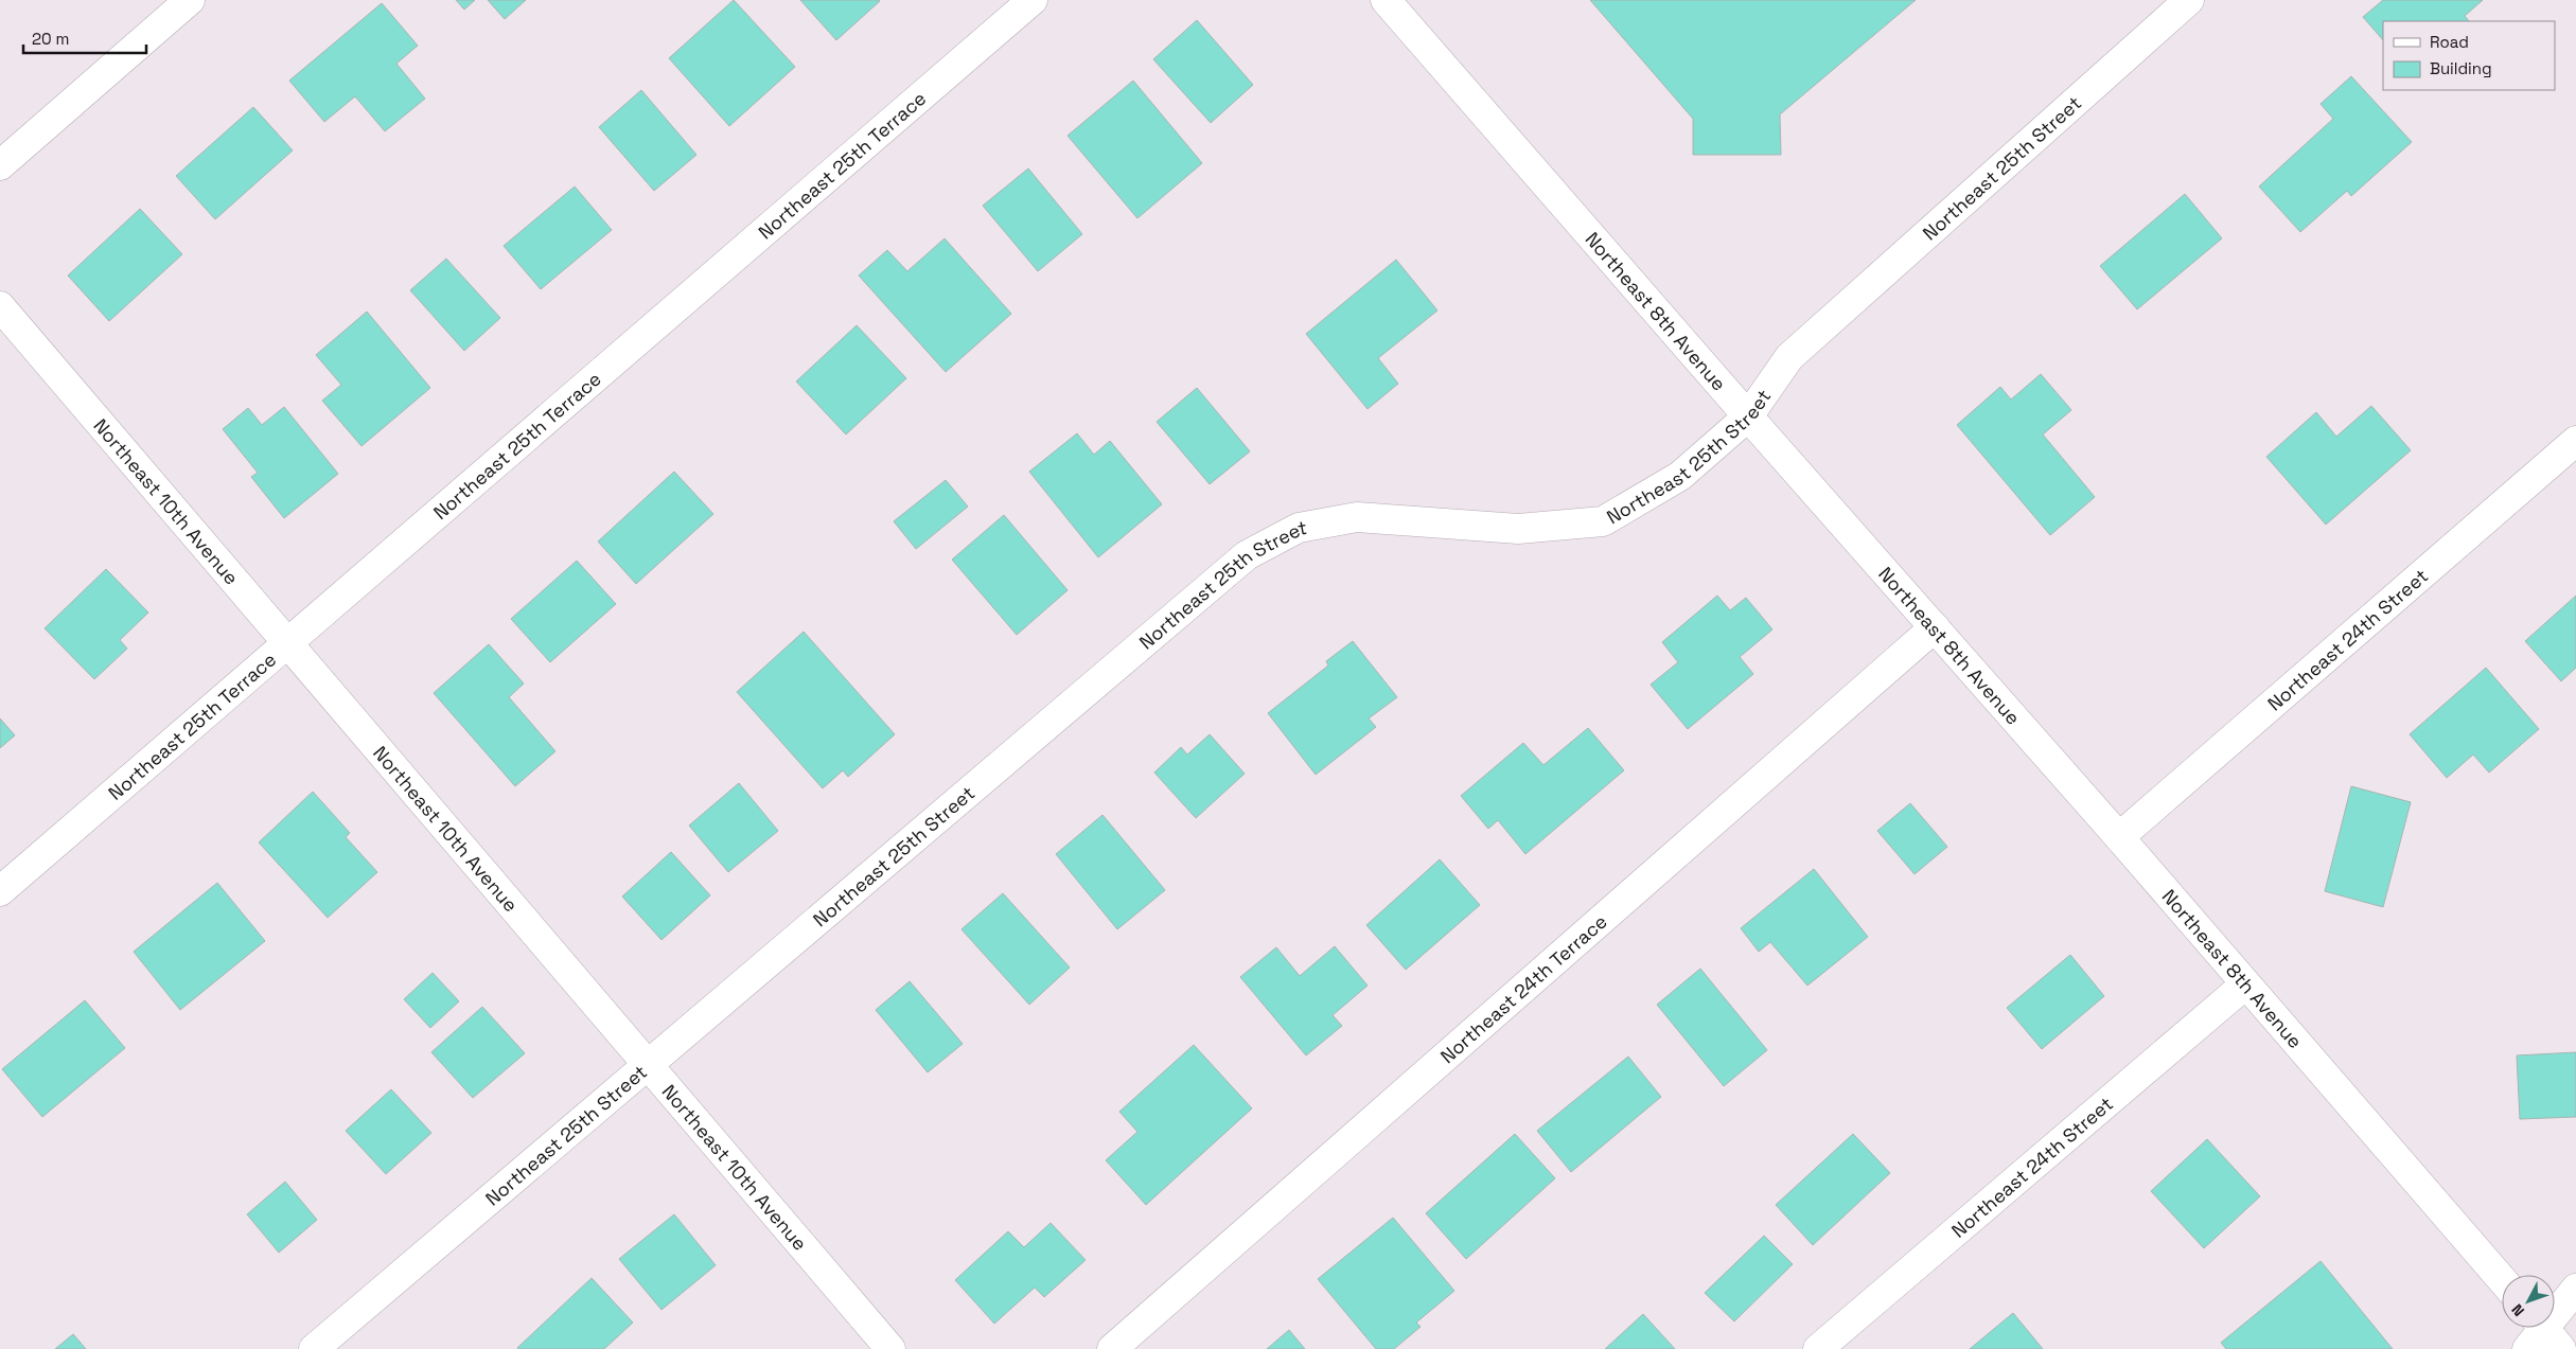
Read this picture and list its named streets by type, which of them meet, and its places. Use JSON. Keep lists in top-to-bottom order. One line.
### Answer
{"streets":{"street":["Northeast 25th Terrace","Northeast 25th Street","Northeast 8th Avenue","Northeast 10th Avenue","Northeast 24th Street","Northeast 24th Terrace"]},"crossings":[["Northeast 25th Terrace","Northeast 10th Avenue"],["Northeast 25th Street","Northeast 8th Avenue"],["Northeast 25th Street","Northeast 10th Avenue"],["Northeast 8th Avenue","Northeast 24th Street"],["Northeast 8th Avenue","Northeast 24th Terrace"]],"legend":["Road","Building"],"scale_bar":"20 m","north":"bottom left"}
